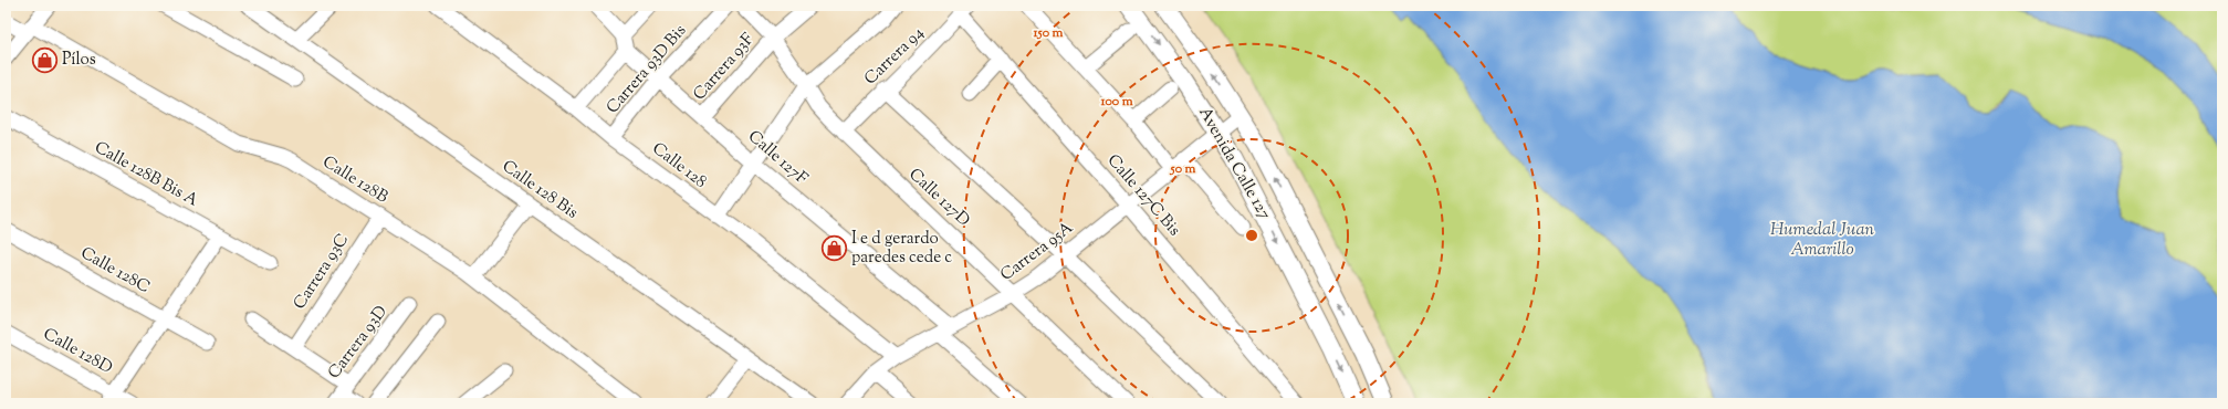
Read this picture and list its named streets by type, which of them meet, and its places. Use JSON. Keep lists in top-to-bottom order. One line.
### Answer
{"streets":{"main road":["Avenida Calle 127"],"street":["Carrera 94","Carrera 93F","Carrera 93D Bis","Calle 127F","Calle 128","Calle 128B Bis A","Calle 128B","Calle 128 Bis","Calle 127C Bis","Calle 127D","Carrera 95A","Calle 128C","Carrera 93C","Carrera 93D","Calle 128D"]},"crossings":[["Carrera 94","Calle 127C Bis"],["Carrera 94","Calle 127D"],["Carrera 93F","Calle 127F"],["Carrera 93F","Calle 127D"],["Carrera 93D Bis","Calle 127F"],["Carrera 93D Bis","Calle 128"],["Calle 127F","Carrera 95A"],["Avenida Calle 127","Carrera 95A"],["Calle 128","Carrera 95A"],["Calle 128B","Carrera 93C"],["Calle 127C Bis","Carrera 95A"],["Calle 127D","Carrera 95A"]],"water":["Humedal Juan Amarillo"],"places":{"shop":["Pílos","I e d gerardo paredes cede c"]},"rings":["150 m","100 m","50 m"]}
